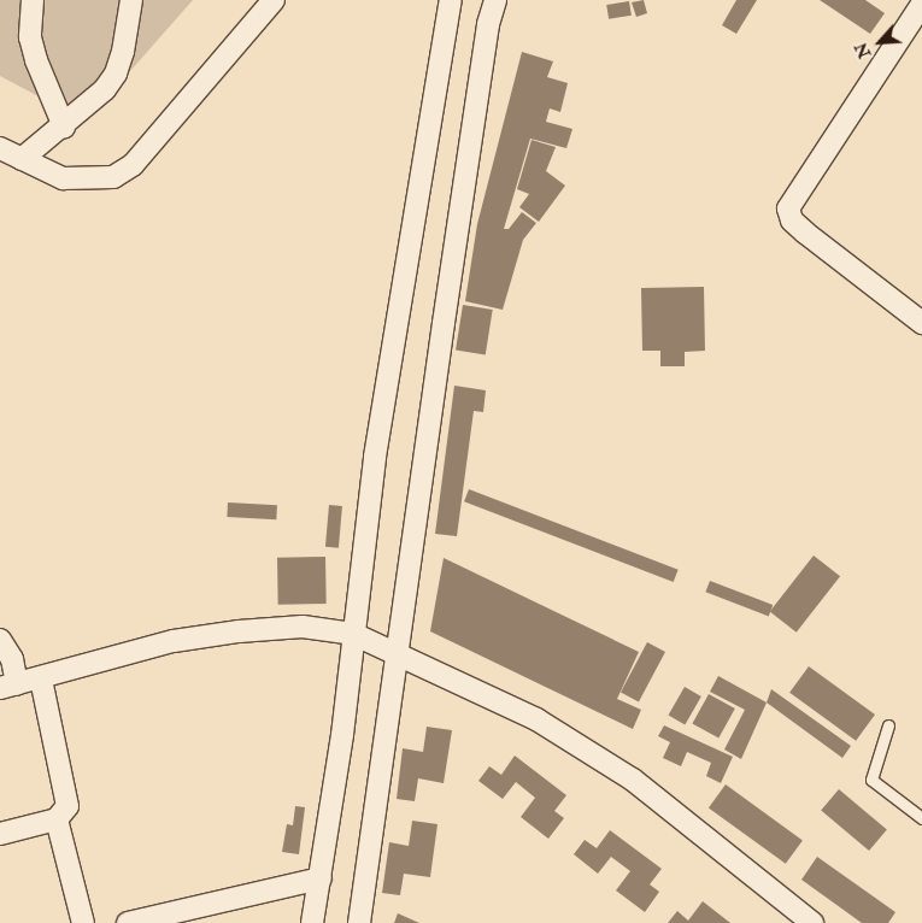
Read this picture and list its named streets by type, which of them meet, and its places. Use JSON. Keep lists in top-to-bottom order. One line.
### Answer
{"north":"bottom left"}
